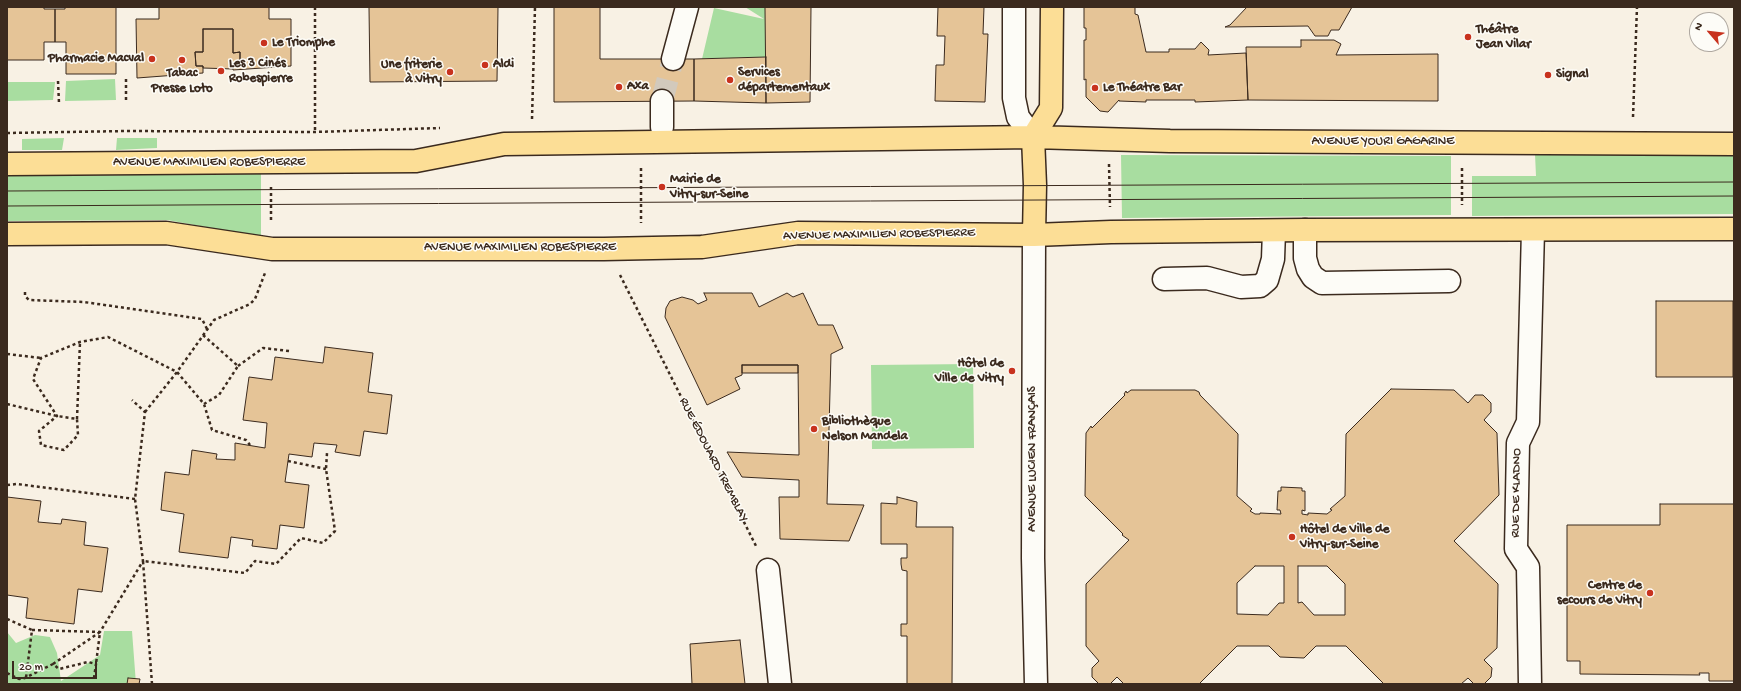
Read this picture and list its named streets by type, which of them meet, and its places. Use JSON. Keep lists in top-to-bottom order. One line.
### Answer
{"streets":{"main road":["AVENUE YOURI GAGARINE","AVENUE MAXIMILIEN ROBESPIERRE"],"street":["AVENUE LUCIEN FRANÇAIS","RUE DE KLADNO"],"path":["RUE ÉDOUARD TREMBLAY"]},"crossings":[["AVENUE YOURI GAGARINE","AVENUE MAXIMILIEN ROBESPIERRE"],["AVENUE MAXIMILIEN ROBESPIERRE","AVENUE LUCIEN FRANÇAIS"],["AVENUE MAXIMILIEN ROBESPIERRE","RUE ÉDOUARD TREMBLAY"]],"places":["Théâtre Jean Vilar","Le Triomphe","Pharmacie Macval","Tabac Presse Loto","Aldi","Les 3 Cinés Robespierre","Une friterie à Vitry","Signal","Services départementaux","Axa","Le Théatre Bar","Mairie de Vitry-sur-Seine","Hôtel de Ville de Vitry","Bibliothèque Nelson Mandela","Hôtel de Ville de Vitry-sur-Seine","Centre de secours de Vitry"],"scale_bar":"20 m","north":"top left"}
